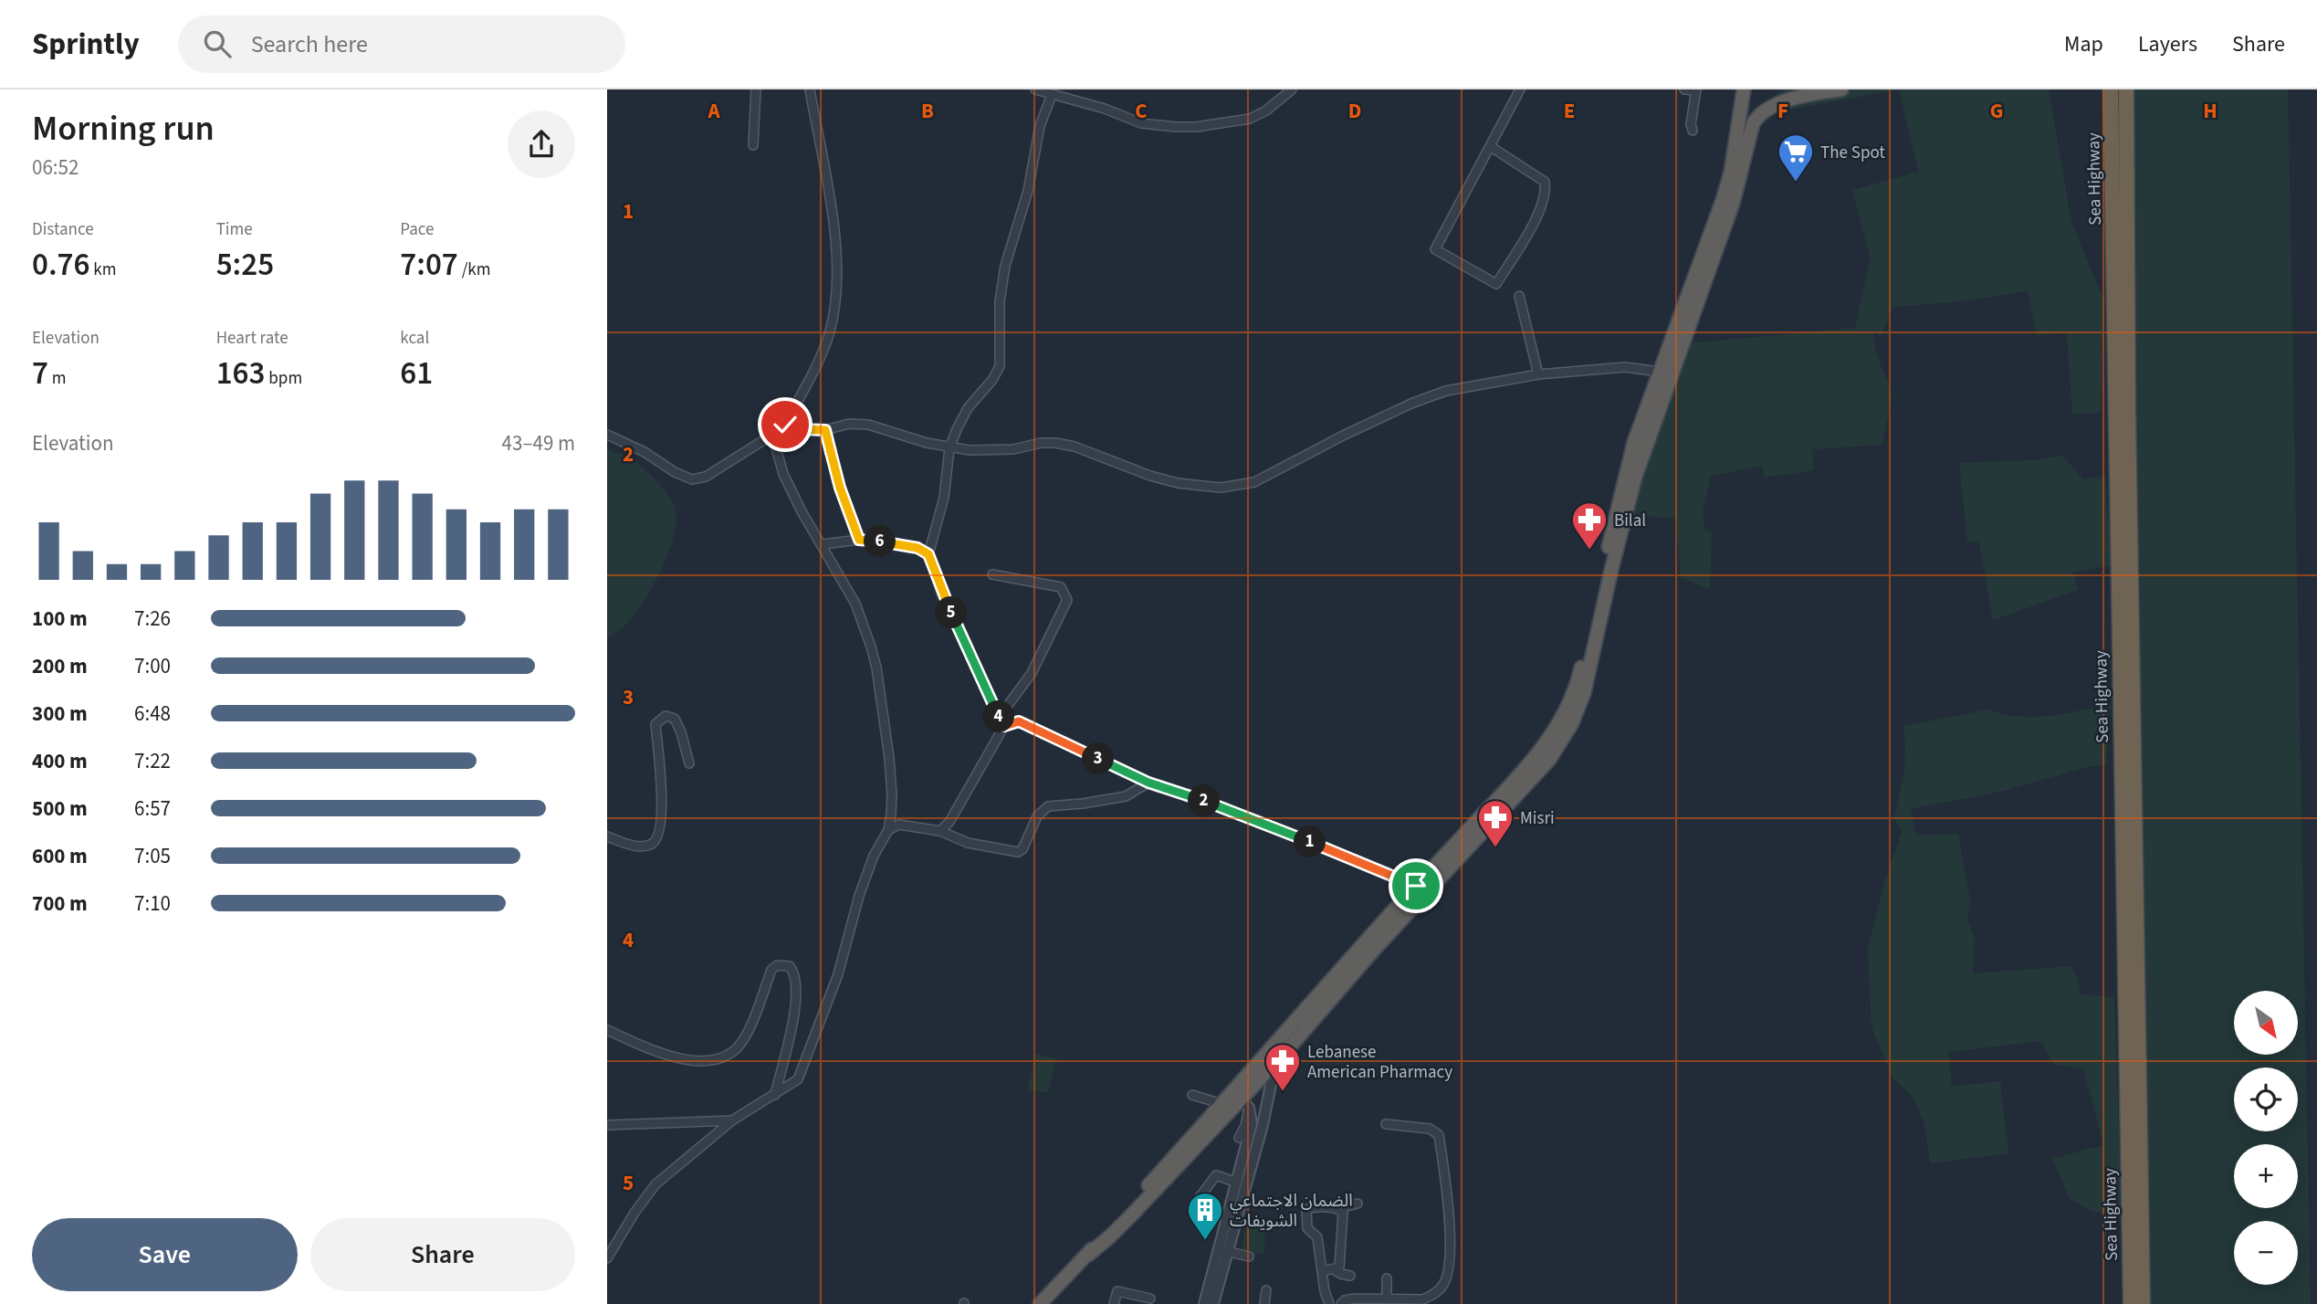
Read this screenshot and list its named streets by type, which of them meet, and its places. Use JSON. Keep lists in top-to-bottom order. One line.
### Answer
{"streets":{"highway":["Sea Highway"]},"places":{"supermarket":["The Spot"],"pharmacy":["Bilal","Misri","Lebanese American Pharmacy"],"building":["الضمان الاجتماعي الشويفات"]},"north":"bottom right","page":{"header":"Sprintly","search":"Search here","nav":["Map","Layers","Share"],"heading":["Morning run","06:52"],"stats":[["Distance","0.76 km"],["Time","5:25"],["Pace","7:07 /km"],["Elevation","7 m"],["Heart rate","163 bpm"],["kcal","61"]],"chart":["Elevation","43–49 m"],"pins":["6","5","4","3","2","1"],"list":[{"name":"100 m","note":"7:26"},{"name":"200 m","note":"7:00"},{"name":"300 m","note":"6:48"},{"name":"400 m","note":"7:22"},{"name":"500 m","note":"6:57"},{"name":"600 m","note":"7:05"},{"name":"700 m","note":"7:10"}],"map_buttons":["+","−"],"buttons":["Save","Share"]},"grid":{"columns":["A","B","C","D","E","F","G","H"],"rows":["1","2","3","4","5"]}}
